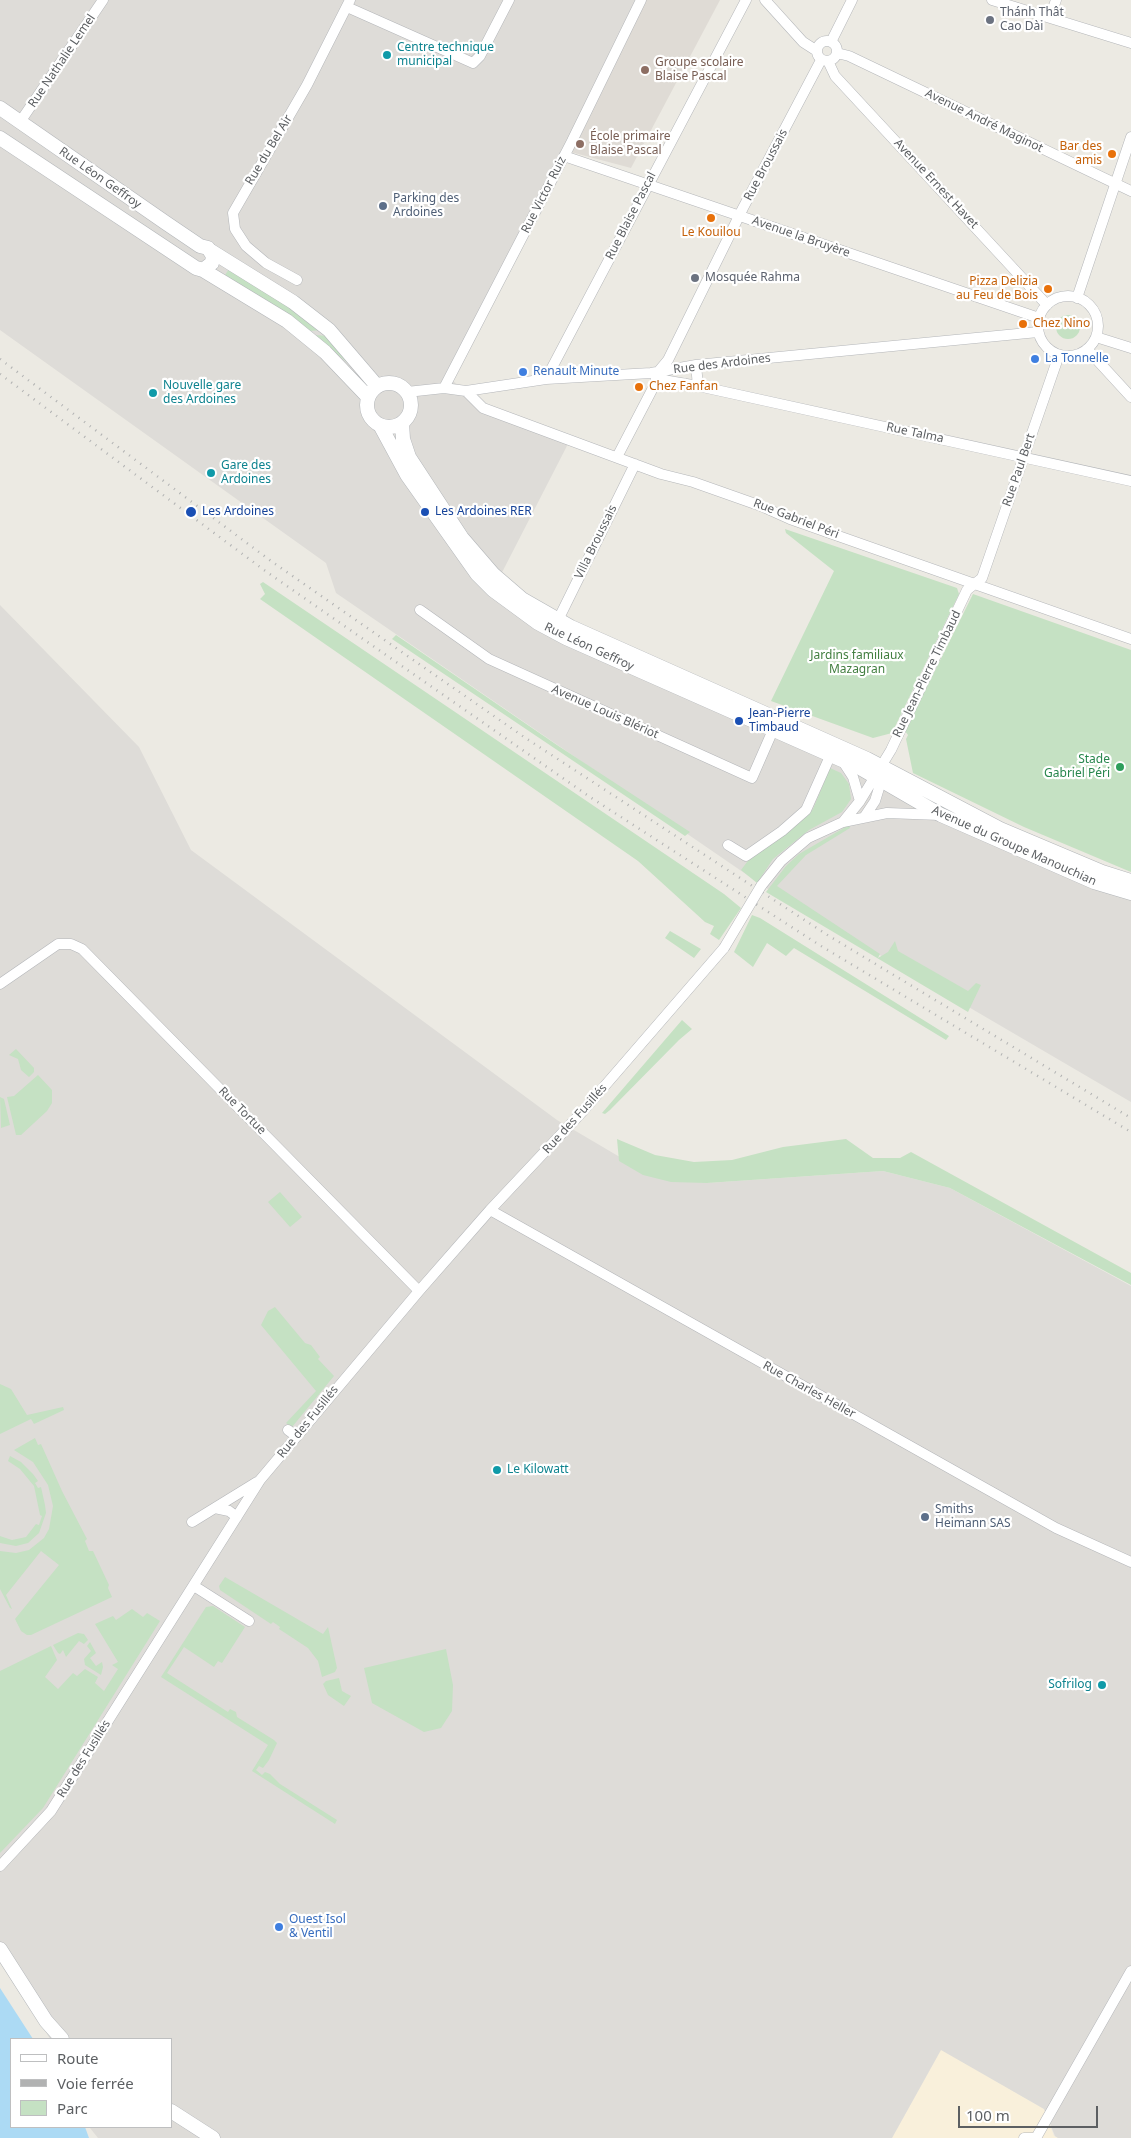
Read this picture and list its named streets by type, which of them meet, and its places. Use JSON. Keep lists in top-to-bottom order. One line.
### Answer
{"streets":{"street":["Rue Nathalie Lemel","Avenue André Maginot","Rue du Bel Air","Rue Broussais","Rue Léon Geffroy","Avenue Ernest Havet","Rue Victor Ruiz","Rue Blaise Pascal","Avenue la Bruyère","Rue des Ardoines","Rue Talma","Rue Paul Bert","Rue Gabriel Péri","Villa Broussais","Rue Jean-Pierre Timbaud","Avenue Louis Blériot","Avenue du Groupe Manouchian","Rue Tortue","Rue des Fusillés","Rue Charles Heller"]},"crossings":[["Rue Nathalie Lemel","Rue Léon Geffroy"],["Avenue André Maginot","Rue Broussais"],["Avenue André Maginot","Avenue Ernest Havet"],["Rue Broussais","Avenue Ernest Havet"],["Rue Broussais","Avenue la Bruyère"],["Rue Broussais","Rue des Ardoines"],["Rue Broussais","Rue Talma"],["Rue Broussais","Rue Gabriel Péri"],["Rue Léon Geffroy","Rue des Ardoines"],["Rue Léon Geffroy","Villa Broussais"],["Rue Léon Geffroy","Rue Jean-Pierre Timbaud"],["Rue Léon Geffroy","Avenue Louis Blériot"],["Rue Léon Geffroy","Avenue du Groupe Manouchian"],["Avenue Ernest Havet","Avenue la Bruyère"],["Avenue Ernest Havet","Rue des Ardoines"],["Avenue Ernest Havet","Rue Paul Bert"],["Rue Victor Ruiz","Avenue la Bruyère"],["Rue Victor Ruiz","Rue des Ardoines"],["Rue Blaise Pascal","Avenue la Bruyère"],["Rue Blaise Pascal","Rue des Ardoines"],["Avenue la Bruyère","Rue des Ardoines"],["Avenue la Bruyère","Rue Paul Bert"],["Rue des Ardoines","Rue Paul Bert"],["Rue des Ardoines","Rue Gabriel Péri"],["Rue Talma","Rue Paul Bert"],["Rue Paul Bert","Rue Gabriel Péri"],["Rue Paul Bert","Rue Jean-Pierre Timbaud"],["Rue Gabriel Péri","Villa Broussais"],["Rue Gabriel Péri","Rue Jean-Pierre Timbaud"],["Rue Jean-Pierre Timbaud","Avenue du Groupe Manouchian"],["Rue Tortue","Rue des Fusillés"],["Rue des Fusillés","Rue Charles Heller"]],"parks":["Jardins familiaux Mazagran"],"places":["Thánh Thât Cao Dài","Centre technique municipal","Groupe scolaire Blaise Pascal","École primaire Blaise Pascal","Bar des amis","Parking des Ardoines","Le Kouilou","Mosquée Rahma","Pizza Delizia au Feu de Bois","Chez Nino","La Tonnelle","Renault Minute","Chez Fanfan","Nouvelle gare des Ardoines","Gare des Ardoines","Les Ardoines","Les Ardoines RER","Jean-Pierre Timbaud","Stade Gabriel Péri","Le Kilowatt","Smiths Heimann SAS","Sofrilog","Ouest Isol & Ventil"],"legend":["Route","Voie ferrée","Parc"],"scale_bar":"100 m"}
